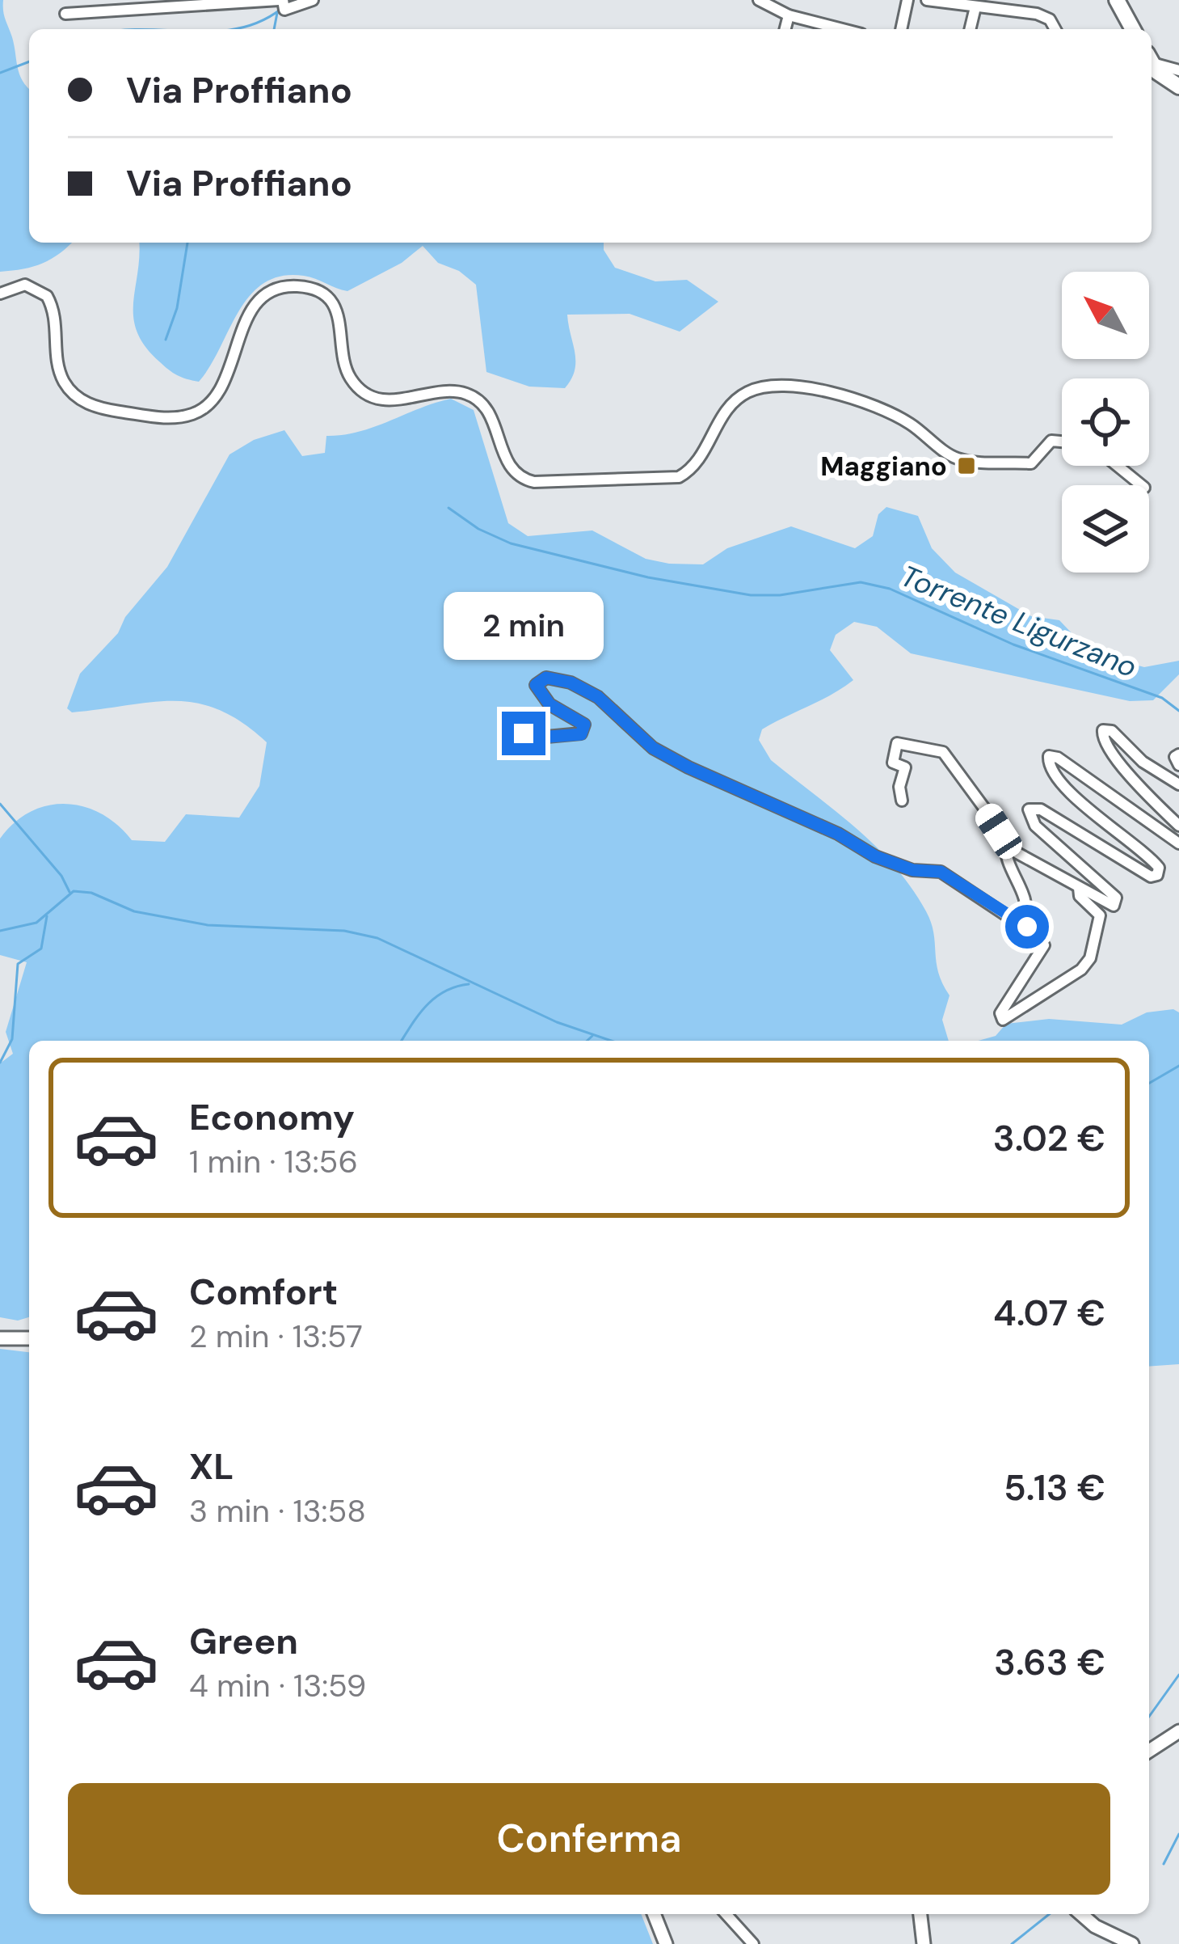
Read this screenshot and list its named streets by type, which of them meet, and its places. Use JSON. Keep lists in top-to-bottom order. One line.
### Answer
{"water":["Torrente Ligurzano"],"places":{"transit":["Maggiano"]},"north":"top left","page":{"banner":["Via Proffiano","Via Proffiano"],"bubble":"2 min","list":[{"name":"Economy","note":"1 min · 13:56","value":"3.02 €"},{"name":"Comfort","note":"2 min · 13:57","value":"4.07 €"},{"name":"XL","note":"3 min · 13:58","value":"5.13 €"},{"name":"Green","note":"4 min · 13:59","value":"3.63 €"}],"buttons":"Conferma"}}
